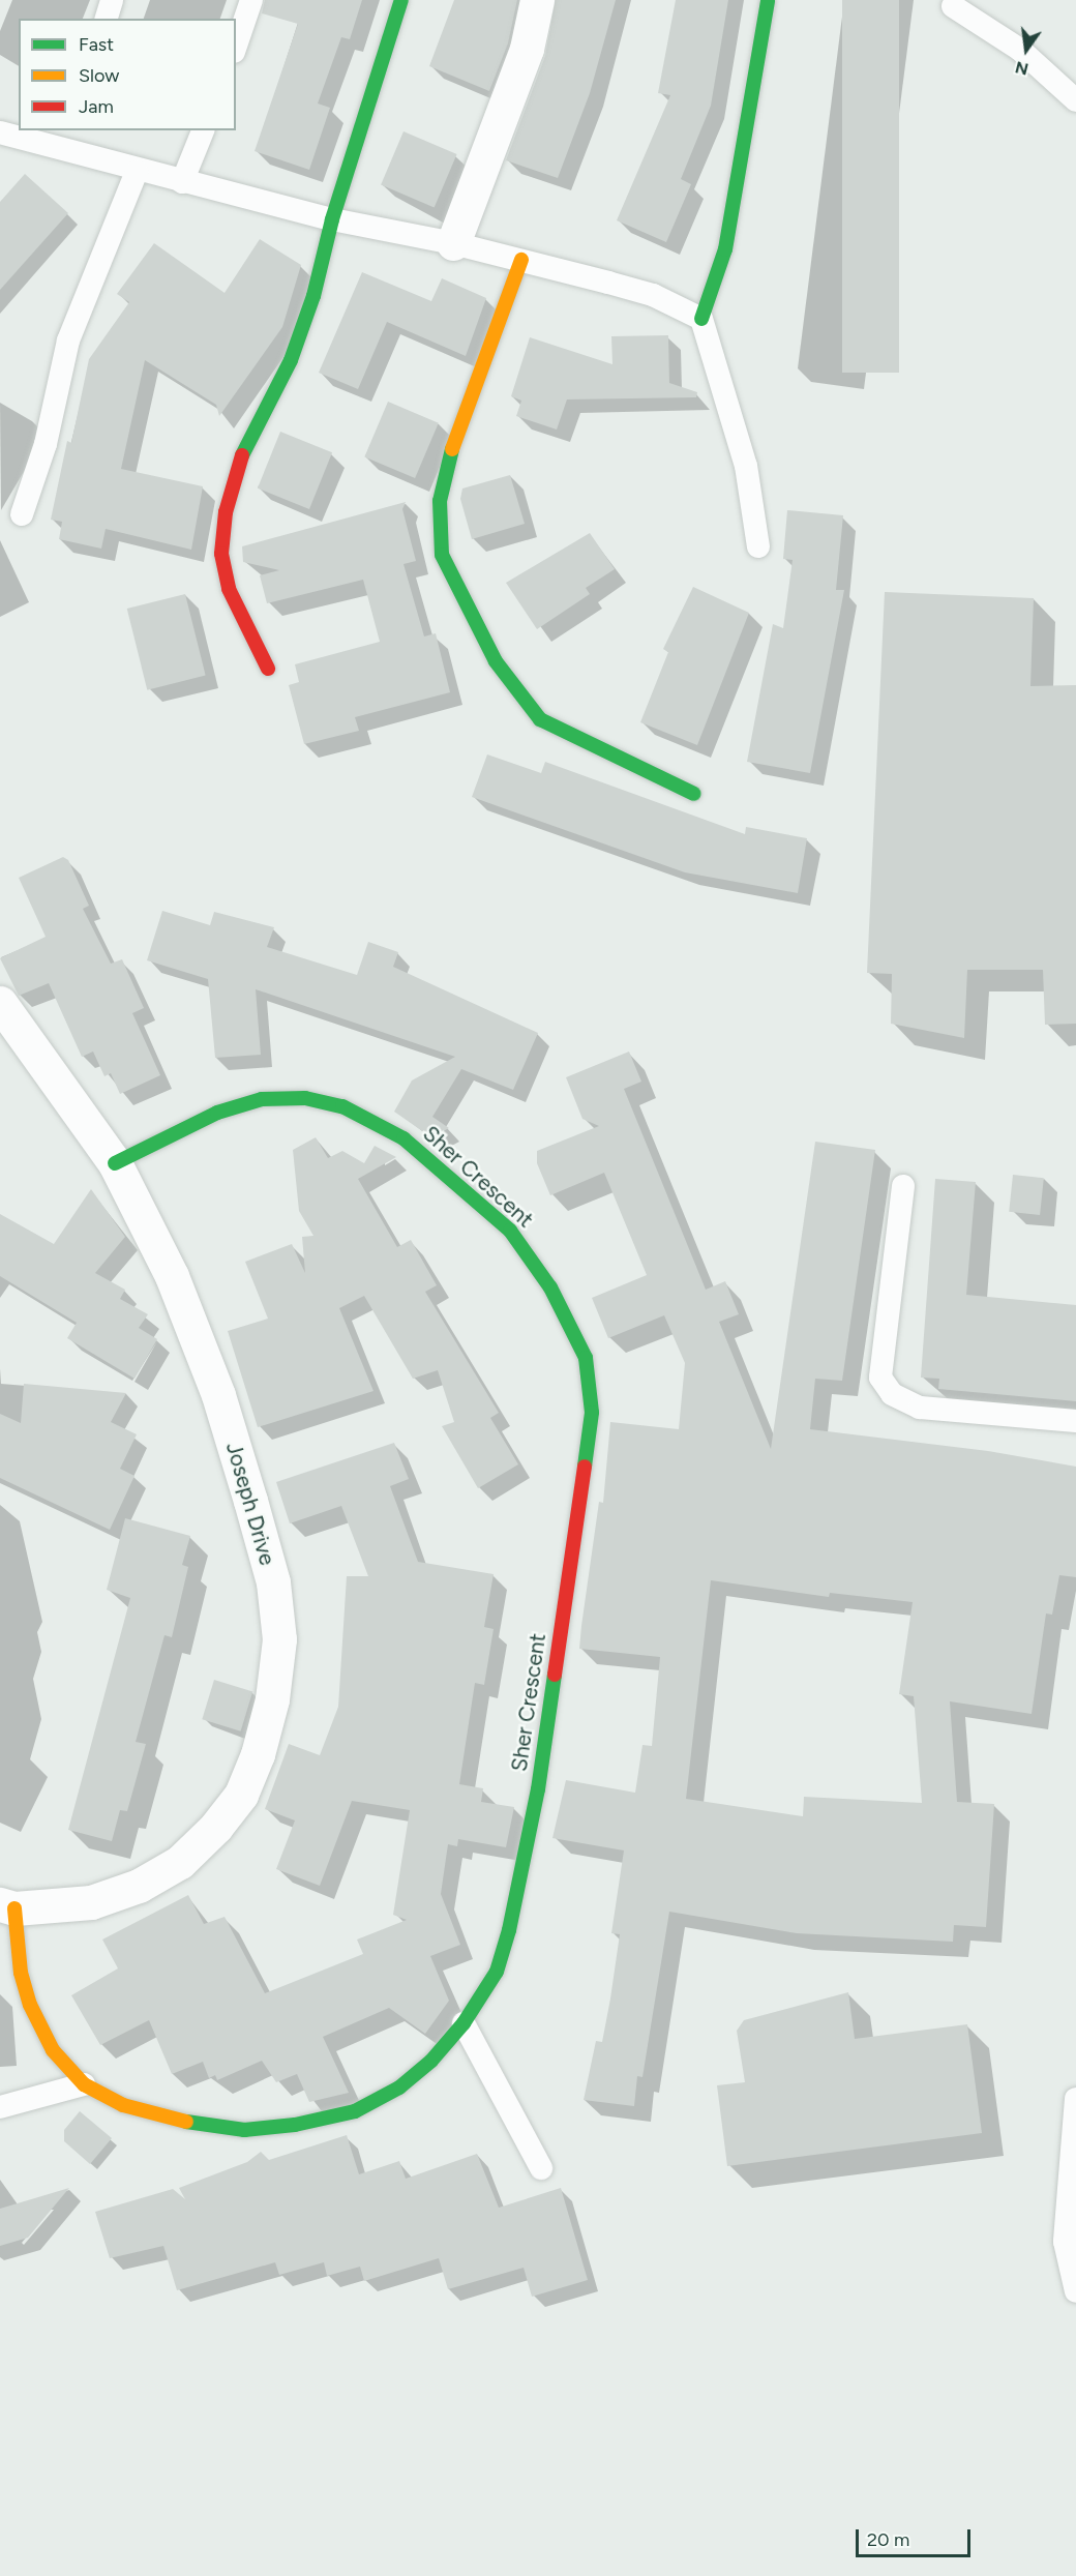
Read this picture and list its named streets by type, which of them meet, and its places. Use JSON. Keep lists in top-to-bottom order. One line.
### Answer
{"streets":{"street":["Sher Crescent","Joseph Drive"]},"crossings":[["Sher Crescent","Joseph Drive"]],"legend":["Fast","Slow","Jam"],"scale_bar":"20 m","north":"bottom"}
